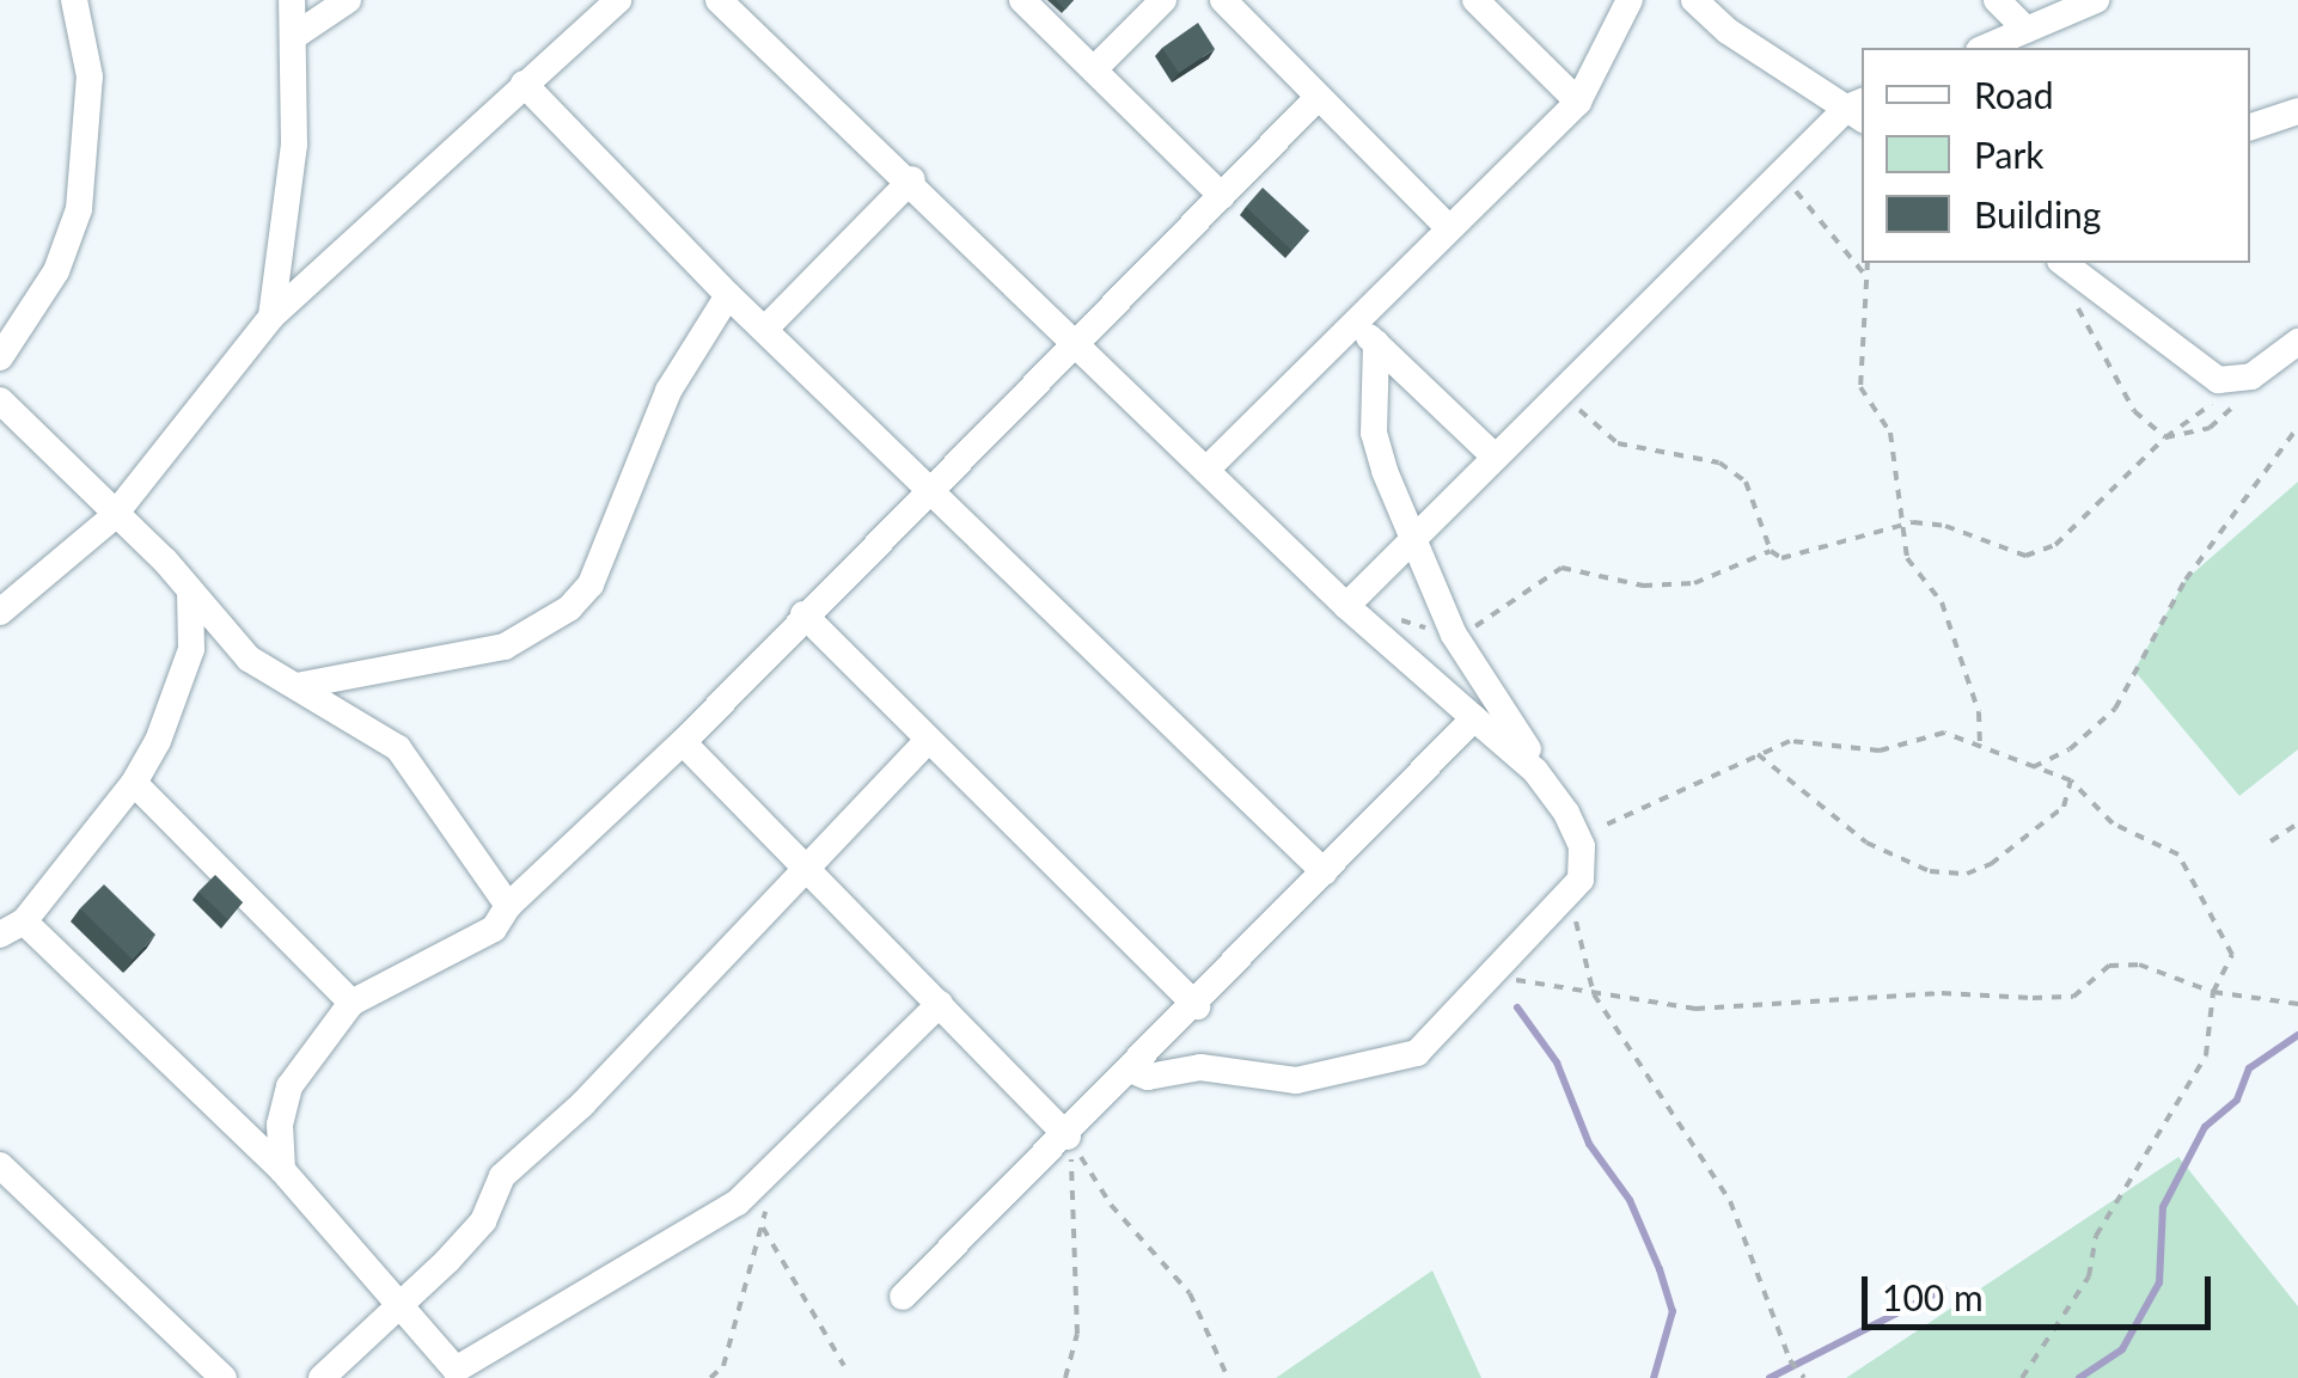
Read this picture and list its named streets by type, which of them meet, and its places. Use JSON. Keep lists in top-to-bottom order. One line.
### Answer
{"legend":["Road","Park","Building"],"scale_bar":"100 m"}
